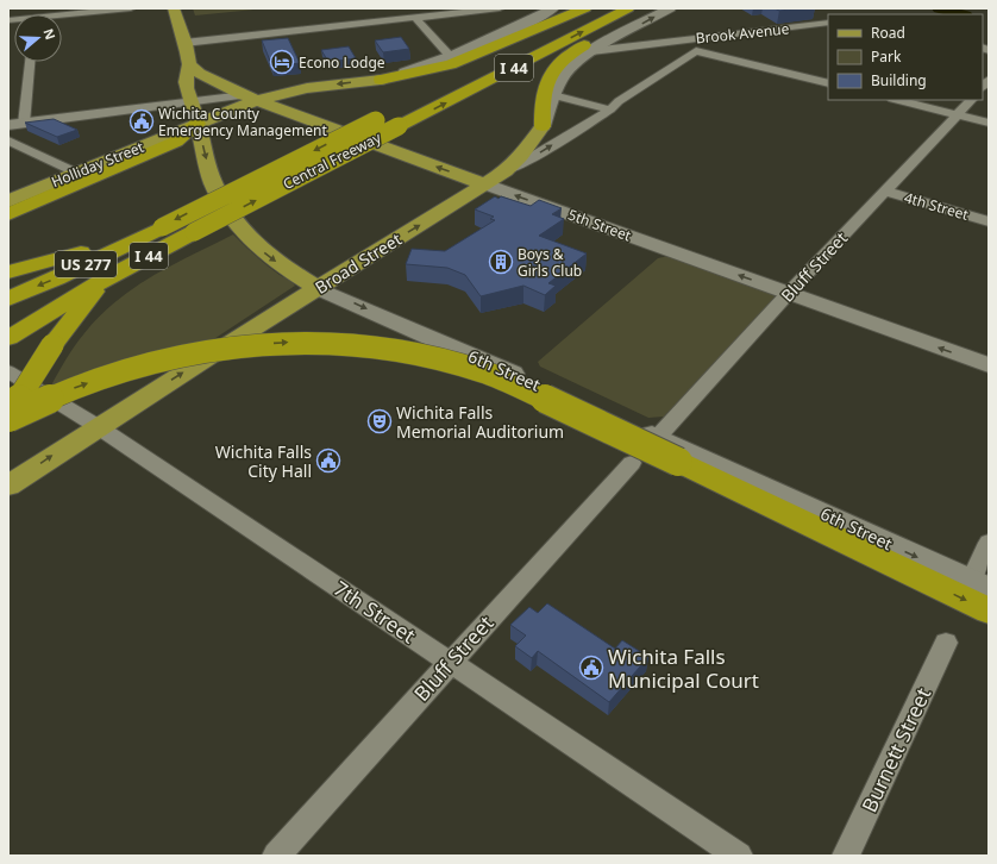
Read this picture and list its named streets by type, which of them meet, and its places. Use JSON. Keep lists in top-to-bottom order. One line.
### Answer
{"streets":{"highway":["I 44","Central Freeway","US 277"],"main road":["Holliday Street","5th Street","Broad Street","6th Street"],"street":["Brook Avenue","4th Street","Bluff Street","7th Street","Burnett Street"]},"crossings":[["Holliday Street","5th Street"],["Holliday Street","6th Street"],["4th Street","Bluff Street"],["5th Street","Broad Street"],["5th Street","Bluff Street"],["Broad Street","6th Street"],["Broad Street","7th Street"],["Bluff Street","6th Street"],["Bluff Street","7th Street"]],"one_way":["5th Street","Broad Street","6th Street"],"places":{"hotel":["Econo Lodge"],"public building":["Wichita County Emergency Management","Wichita Falls City Hall","Wichita Falls Municipal Court"],"building":["Boys & Girls Club"],"theatre":["Wichita Falls Memorial Auditorium"]},"legend":["Road","Park","Building"],"north":"right"}
